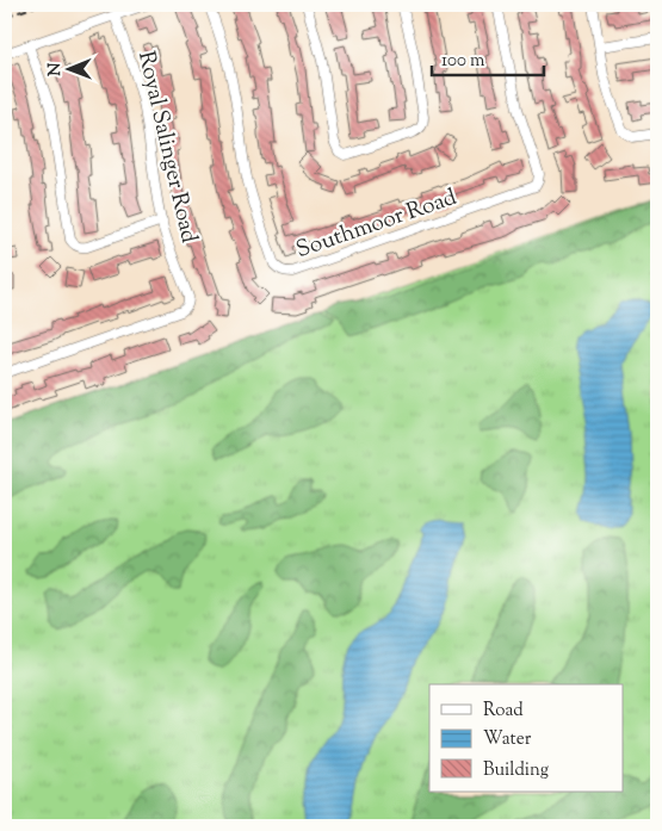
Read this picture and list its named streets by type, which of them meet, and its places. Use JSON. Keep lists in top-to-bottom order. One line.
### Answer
{"streets":{"street":["Royal Salinger Road","Southmoor Road"]},"legend":["Road","Water","Building"],"scale_bar":"100 m","north":"left"}
